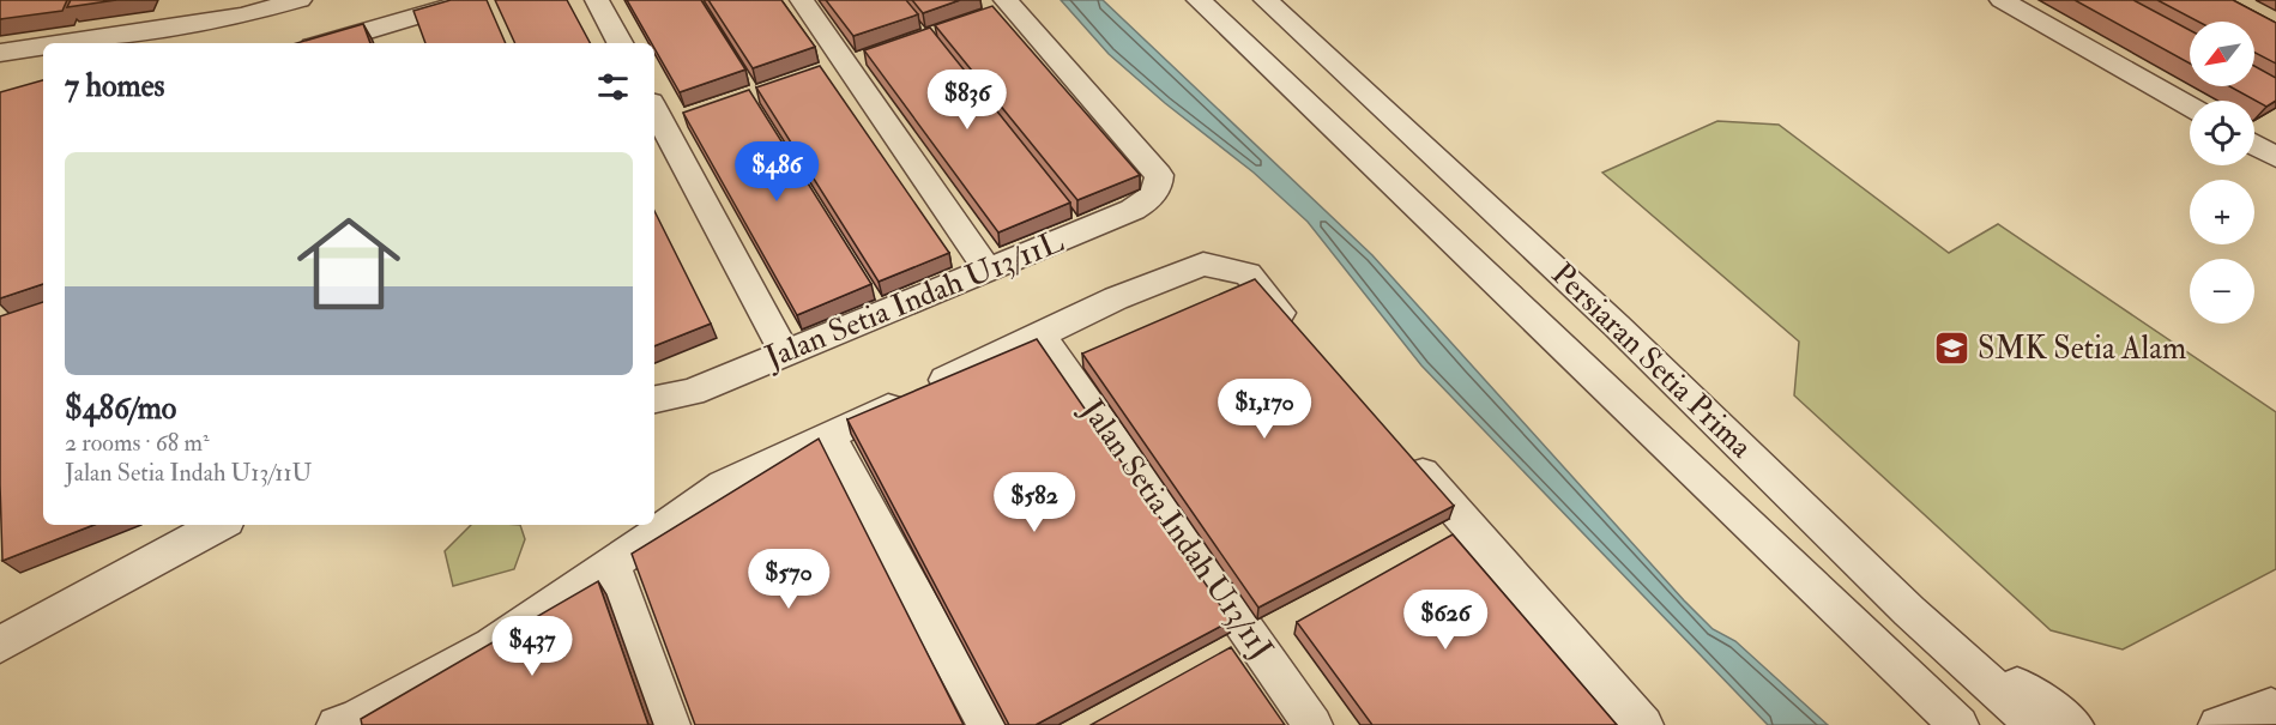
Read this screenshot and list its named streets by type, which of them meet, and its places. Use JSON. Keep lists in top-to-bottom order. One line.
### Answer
{"streets":{"street":["Jalan Setia Indah U13/11L","Persiaran Setia Prima","Jalan Setia Indah U13/11J"]},"places":{"school or university":["SMK Setia Alam"]},"north":"bottom left","page":{"map_buttons":["+","−"],"heading":"7 homes","price":["$836","$486","$1,170","$582","$570","$626","$437"],"list":[{"name":"$486/mo","note":"2 rooms · 68 m² · Jalan Setia Indah U13/11U"}]}}
